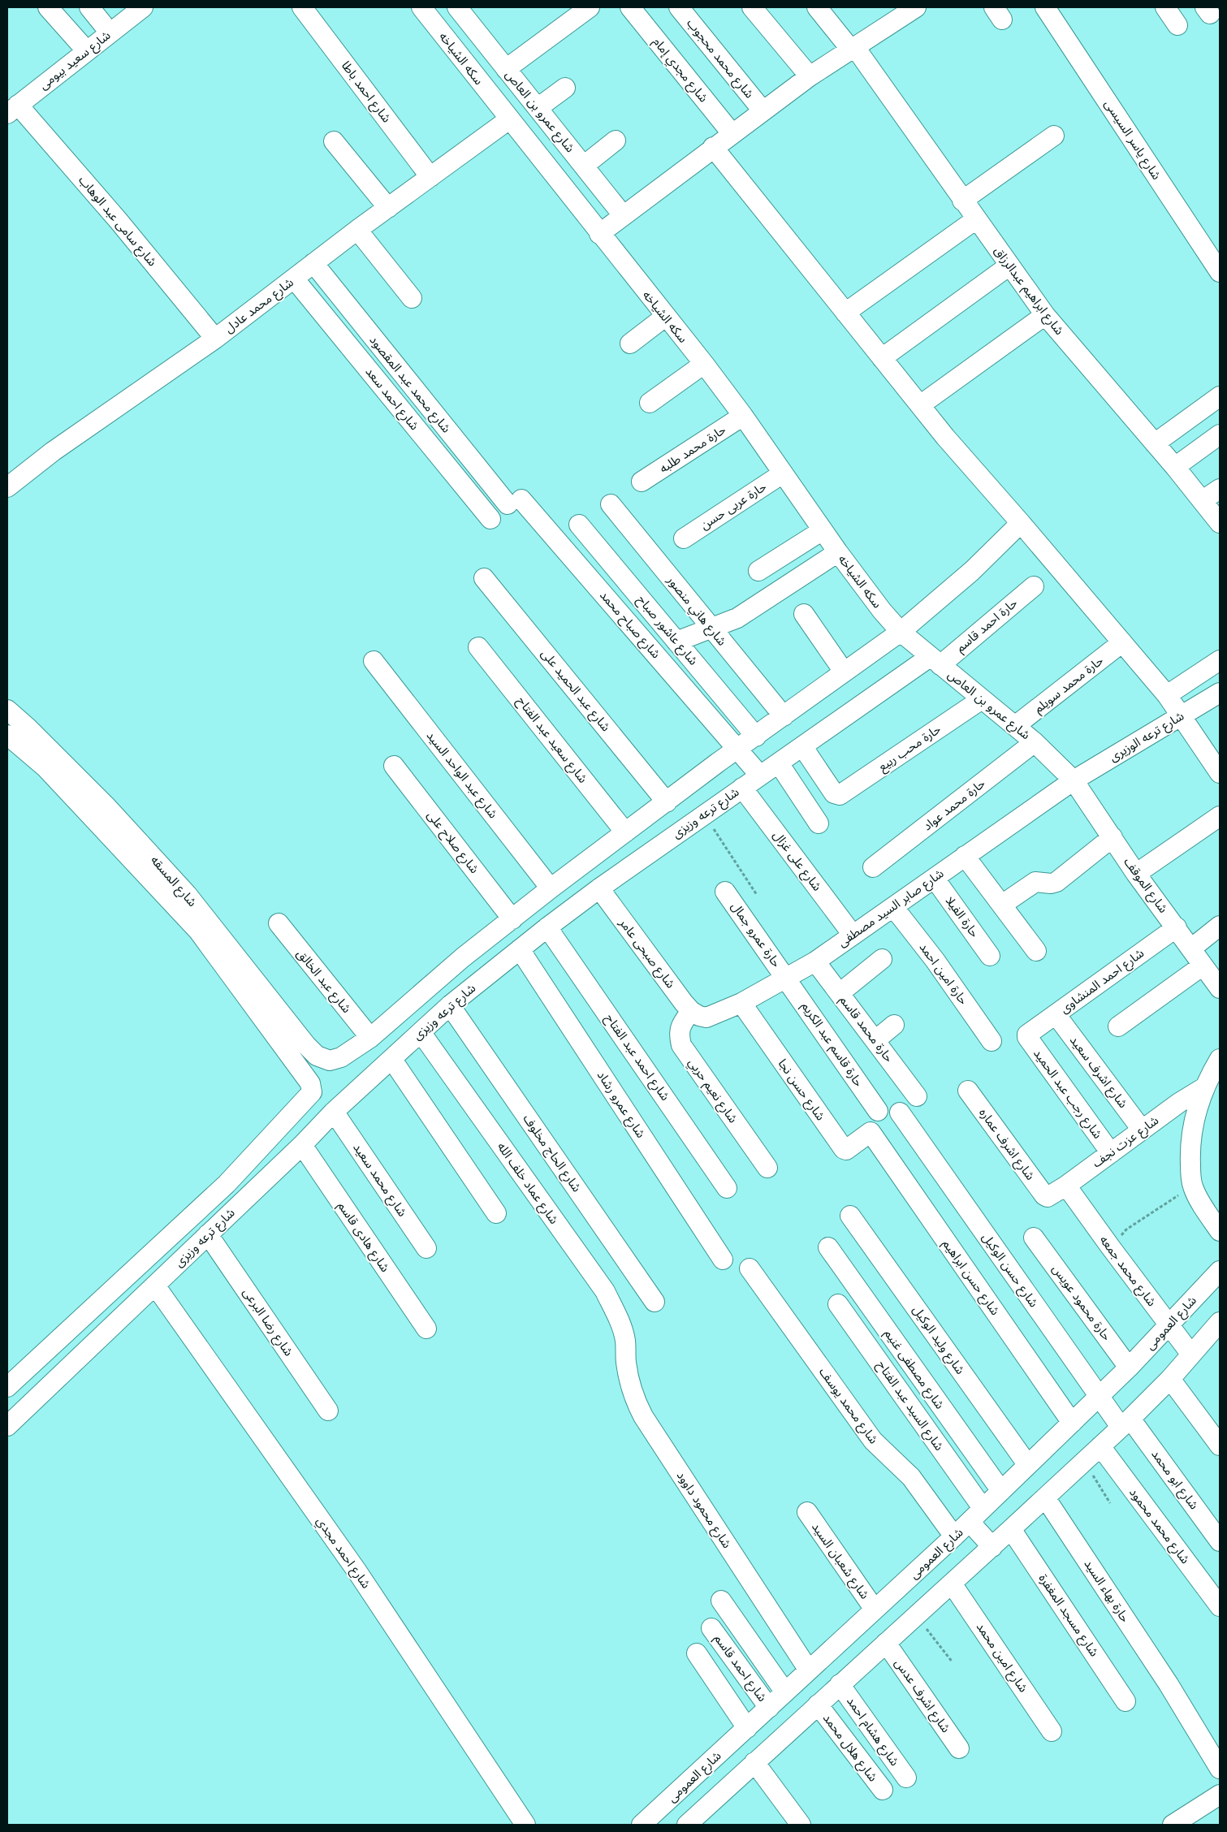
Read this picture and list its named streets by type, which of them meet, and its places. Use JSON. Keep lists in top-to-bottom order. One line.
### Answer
{"streets":{"street":["سكه الشياخه","شارع محمد محجوب","شارع سعيد بيومى","شارع مجدي إمام","شارع احمد باطا","شارع عمرو بن العاص","شارع ياسر السيسى","شارع سامى عبد الوهاب","شارع ابراهيم عبدالرزاق","شارع محمد عادل","شارع محمد عبد المقصود","شارع احمد سعد","حارة محمد طلبه","حارة عربى حسن","شارع هاني منصور","شارع صباح محمد","حارة احمد قاسم","شارع عاشور صباح","حارة محمد سويلم","شارع عبد الحميد على","شارع ترعه الوزيرى","شارع سعيد عبد الفتاح","حارة محب ربيع","شارع عبد الواحد السيد","حارة محمد عواد","شارع ترعه وزيزى","شارع صلاح على","شارع على غزال","شارع المسقه","شارع الموقف","شارع صابر السيد مصطفى","حارة الفيلا","حارة عمرو جمال","شارع صبحى عامر","حارة امين احمد","شارع عبد الخالق","شارع احمد المنشاوى","حارة محمد قاسم","حارة قاسم عبد الكريم","شارع احمد عبد الفتاح","شارع اشرف سعيد","شارع حسن نجا","شارع نعيم حربي","شارع رجب عبد الحميد","شارع عمرو رشاد","شارع عزت نجف","شارع اشرف عماره","شارع الحاج مخلوف","شارع محمد سعيد","شارع عماد خلف الله","شارع هادى قاسم","شارع حسن الوكيل","شارع محمد جمعه","شارع حسن ابراهيم","حارة محمود عويس","شارع رضا البرعى","شارع العمومى","شارع وليد الوكيل","شارع مصطفى غنيم","شارع محمد يوسف","شارع السيد عبد الفتاح","شارع ابو محمد","شارع محمود داوود","شارع محمد محمود","شارع احمد مجدي","شارع شعبان السيد","حارة بهاء السيد","شارع مسجد المغفرة","شارع امين محمد","شارع احمد قاسم","شارع اشرف عدس","شارع هشام احمد","شارع هلال محمد"]},"crossings":[["سكه الشياخه","شارع عمرو بن العاص"],["سكه الشياخه","شارع محمد عادل"],["سكه الشياخه","حارة محمد طلبه"],["سكه الشياخه","حارة عربى حسن"],["شارع سعيد بيومى","شارع سامى عبد الوهاب"],["شارع احمد باطا","شارع محمد عادل"],["شارع عمرو بن العاص","شارع محمد عادل"],["شارع عمرو بن العاص","حارة احمد قاسم"],["شارع عمرو بن العاص","حارة محمد سويلم"],["شارع عمرو بن العاص","شارع ترعه الوزيرى"],["شارع عمرو بن العاص","حارة محب ربيع"],["شارع عمرو بن العاص","حارة محمد عواد"],["شارع عمرو بن العاص","شارع ترعه وزيزى"],["شارع عمرو بن العاص","شارع الموقف"],["شارع عمرو بن العاص","شارع صابر السيد مصطفى"],["شارع سامى عبد الوهاب","شارع محمد عادل"],["شارع محمد عادل","شارع محمد عبد المقصود"],["شارع محمد عادل","شارع احمد سعد"],["شارع محمد عبد المقصود","شارع صباح محمد"],["شارع صباح محمد","شارع ترعه وزيزى"],["حارة احمد قاسم","شارع ترعه وزيزى"],["شارع ترعه الوزيرى","شارع الموقف"],["شارع ترعه الوزيرى","شارع صابر السيد مصطفى"],["حارة محب ربيع","شارع ترعه وزيزى"],["شارع ترعه وزيزى","شارع على غزال"],["شارع ترعه وزيزى","شارع المسقه"],["شارع ترعه وزيزى","شارع صبحى عامر"],["شارع ترعه وزيزى","شارع احمد عبد الفتاح"],["شارع ترعه وزيزى","شارع عمرو رشاد"],["شارع ترعه وزيزى","شارع الحاج مخلوف"],["شارع ترعه وزيزى","شارع محمد سعيد"],["شارع ترعه وزيزى","شارع عماد خلف الله"],["شارع ترعه وزيزى","شارع هادى قاسم"],["شارع ترعه وزيزى","شارع رضا البرعى"],["شارع ترعه وزيزى","شارع احمد مجدي"],["شارع على غزال","شارع صابر السيد مصطفى"],["شارع المسقه","شارع عبد الخالق"],["شارع الموقف","شارع صابر السيد مصطفى"],["شارع الموقف","شارع احمد المنشاوى"],["شارع صابر السيد مصطفى","حارة الفيلا"],["شارع صابر السيد مصطفى","حارة عمرو جمال"],["شارع صابر السيد مصطفى","شارع صبحى عامر"],["شارع صابر السيد مصطفى","حارة امين احمد"],["شارع صابر السيد مصطفى","حارة محمد قاسم"],["شارع صابر السيد مصطفى","حارة قاسم عبد الكريم"],["شارع صابر السيد مصطفى","شارع حسن نجا"],["شارع صابر السيد مصطفى","شارع نعيم حربي"],["حارة عمرو جمال","حارة قاسم عبد الكريم"],["شارع صبحى عامر","شارع نعيم حربي"],["شارع احمد المنشاوى","شارع اشرف سعيد"],["شارع احمد المنشاوى","شارع رجب عبد الحميد"],["شارع اشرف سعيد","شارع عزت نجف"],["شارع حسن نجا","شارع حسن ابراهيم"],["شارع رجب عبد الحميد","شارع عزت نجف"],["شارع عزت نجف","شارع اشرف عماره"],["شارع عزت نجف","شارع محمد جمعه"],["شارع عماد خلف الله","شارع محمود داوود"],["شارع حسن الوكيل","شارع العمومى"],["شارع حسن الوكيل","شارع ابو محمد"],["شارع محمد جمعه","شارع العمومى"],["شارع حسن ابراهيم","شارع العمومى"],["حارة محمود عويس","شارع العمومى"],["شارع العمومى","شارع وليد الوكيل"],["شارع العمومى","شارع مصطفى غنيم"],["شارع العمومى","شارع محمد يوسف"],["شارع العمومى","شارع السيد عبد الفتاح"],["شارع العمومى","شارع محمود داوود"],["شارع العمومى","شارع شعبان السيد"],["شارع العمومى","شارع احمد قاسم"]]}
